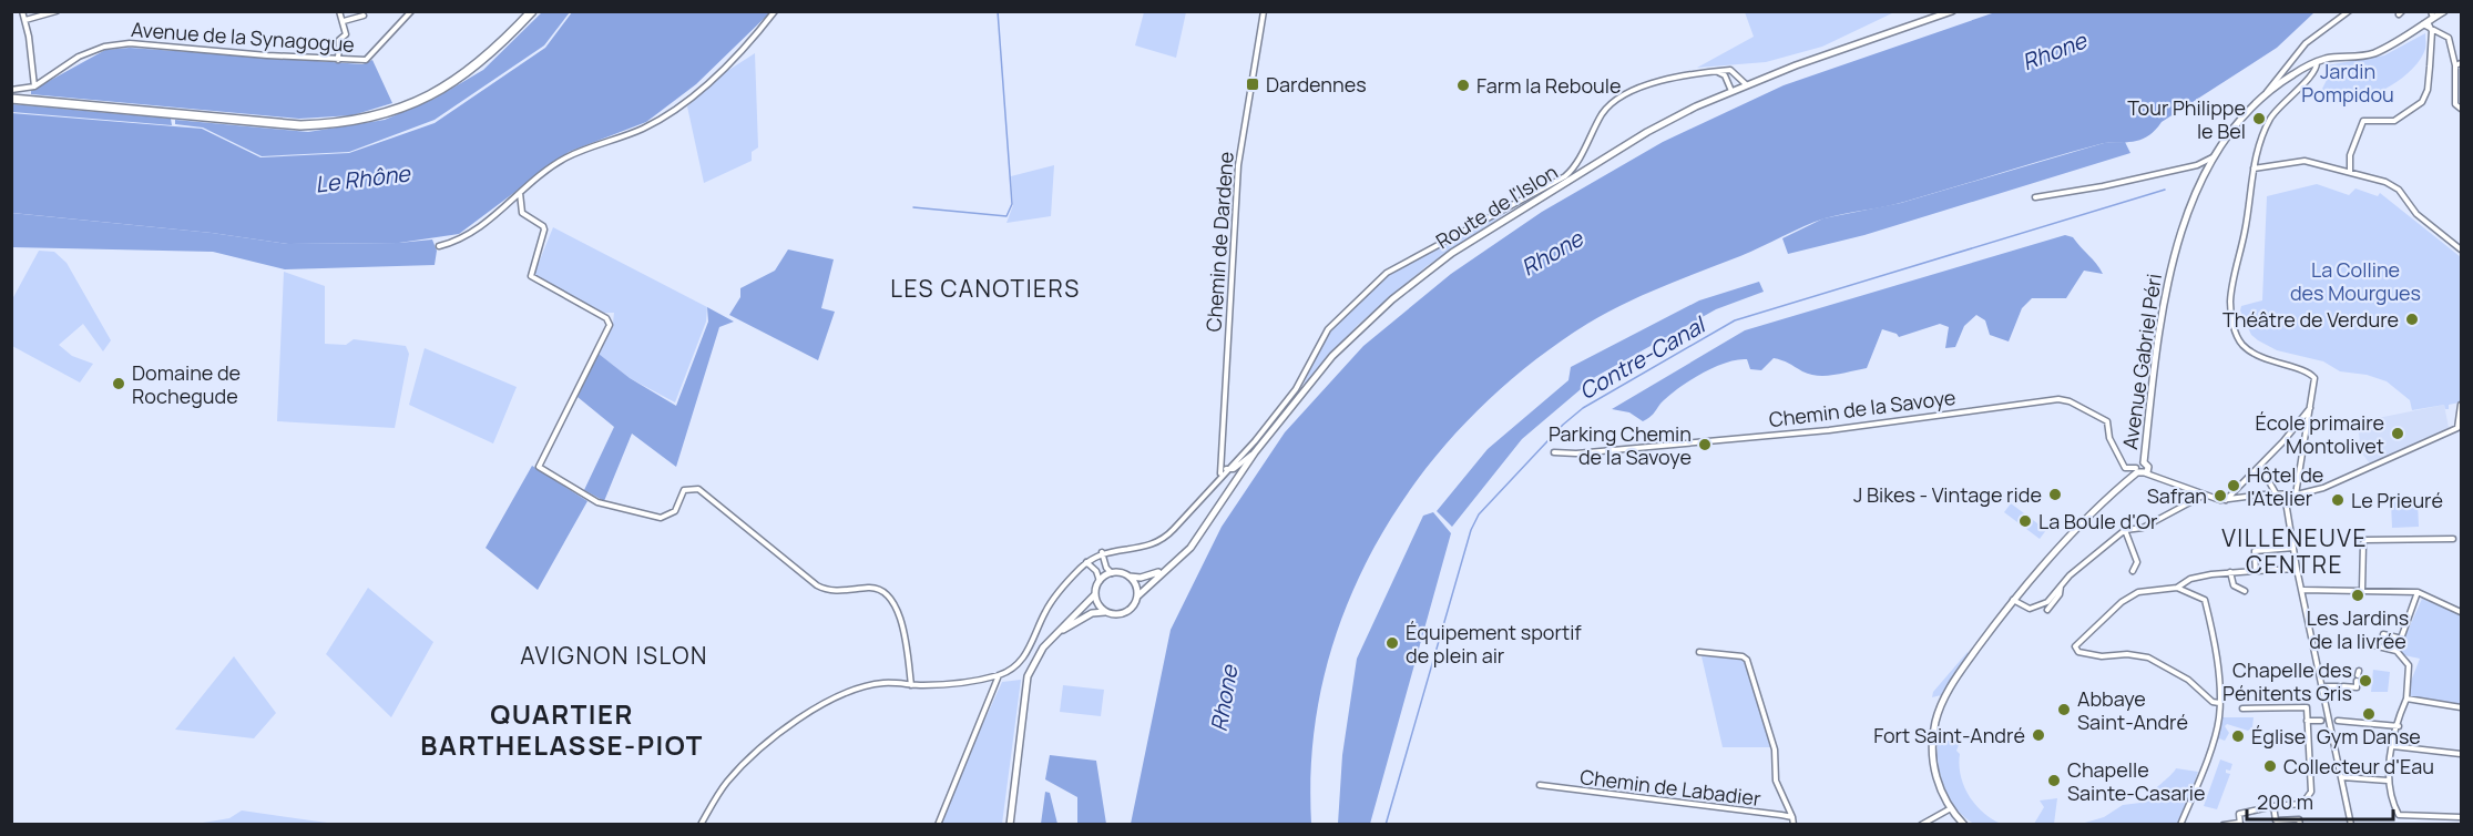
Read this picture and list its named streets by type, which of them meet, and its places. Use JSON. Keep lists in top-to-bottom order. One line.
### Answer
{"streets":{"street":["Avenue de la Synagogue","Route de l'Islon","Chemin de Dardene","Avenue Gabriel Péri","Chemin de la Savoye","Chemin de Labadier"]},"districts":["LES CANOTIERS","VILLENEUVE CENTRE","AVIGNON ISLON","QUARTIER BARTHELASSE-PIOT"],"water":["Rhone","Le Rhône","Contre-Canal"],"parks":["Jardin Pompidou","La Colline des Mourgues"],"places":{"transit":["Dardennes"],"other":["Farm la Reboule","Tour Philippe le Bel","Théâtre de Verdure","Domaine de Rochegude","École primaire Montolivet","Parking Chemin de la Savoye","Hôtel de l'Atelier","J Bikes - Vintage ride","Safran","Le Prieuré","La Boule d'Or","Les Jardins de la livrée","Équipement sportif de plein air","Chapelle des Pénitents Gris","Abbaye Saint-André","Gym Danse","Fort Saint-André","Église","Collecteur d'Eau","Chapelle Sainte-Casarie"]},"scale_bar":"200 m"}
